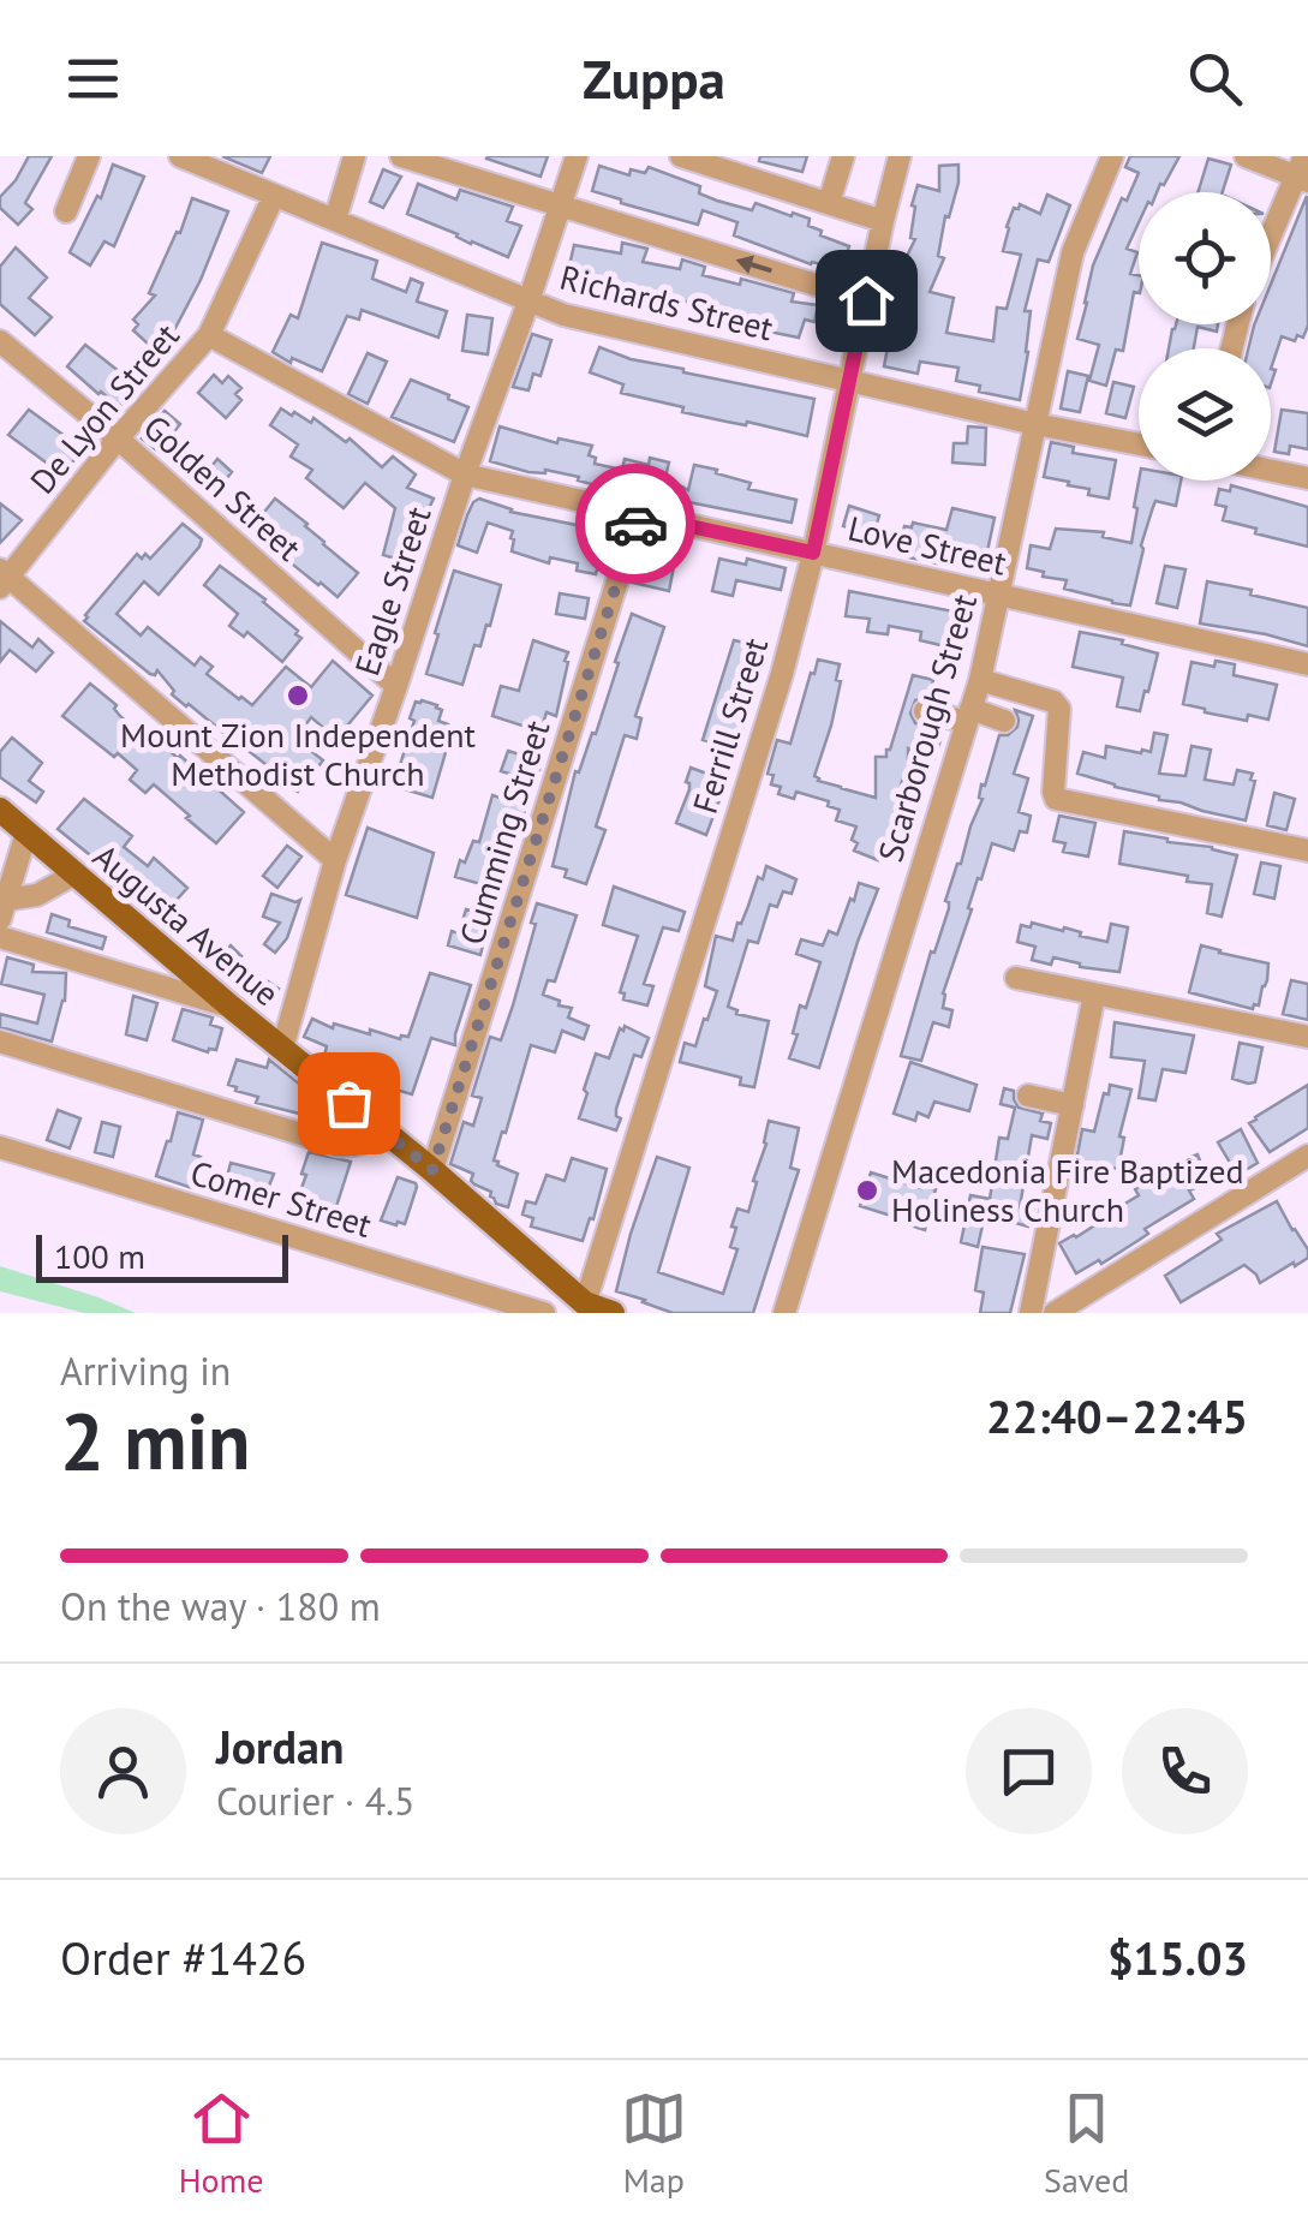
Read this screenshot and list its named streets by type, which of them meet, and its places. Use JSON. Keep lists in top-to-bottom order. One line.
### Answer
{"streets":{"main road":["Augusta Avenue"],"street":["Richards Street","De Lyon Street","Golden Street","Love Street","Eagle Street","Ferrill Street","Scarborough Street","Cumming Street","Comer Street"]},"crossings":[["Richards Street","De Lyon Street"],["Richards Street","Eagle Street"],["Richards Street","Ferrill Street"],["Richards Street","Scarborough Street"],["De Lyon Street","Golden Street"],["De Lyon Street","Love Street"],["Golden Street","Eagle Street"],["Love Street","Eagle Street"],["Love Street","Ferrill Street"],["Love Street","Scarborough Street"],["Love Street","Cumming Street"],["Eagle Street","Augusta Avenue"],["Ferrill Street","Augusta Avenue"],["Cumming Street","Augusta Avenue"]],"places":["Mount Zion Independent Methodist Church","Macedonia Fire Baptized Holiness Church"],"scale_bar":"100 m","page":{"header":"Zuppa","scale":"100 m","heading":["2 min","Arriving in","22:40–22:45"],"panel":["Jordan","Courier · 4.5","Order #1426","$15.03"],"bar":"On the way · 180 m","tabs":["Home","Map","Saved"]}}
